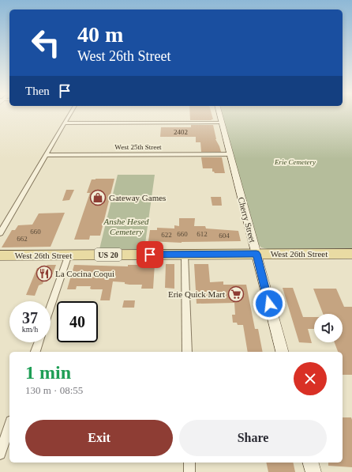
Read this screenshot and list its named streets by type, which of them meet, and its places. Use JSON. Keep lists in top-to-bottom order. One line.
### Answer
{"streets":{"main road":["West 26th Street","US 20"],"street":["West 25th Street","Cherry Street"]},"crossings":[["West 25th Street","Cherry Street"],["Cherry Street","West 26th Street"]],"parks":["Erie Cemetery","Anshe Hesed Cemetery"],"places":{"shop":["Gateway Games"],"restaurant":["La Cocina Coqui"],"supermarket":["Erie Quick Mart"]},"house_numbers":["2402","660","660","612","622","604","662"],"page":{"turn":["40 m","West 26th Street"],"then":"Then","speed":"37 km/h","limit":"40","heading":["1 min","130 m · 08:55"],"buttons":["Exit","Share"]}}
